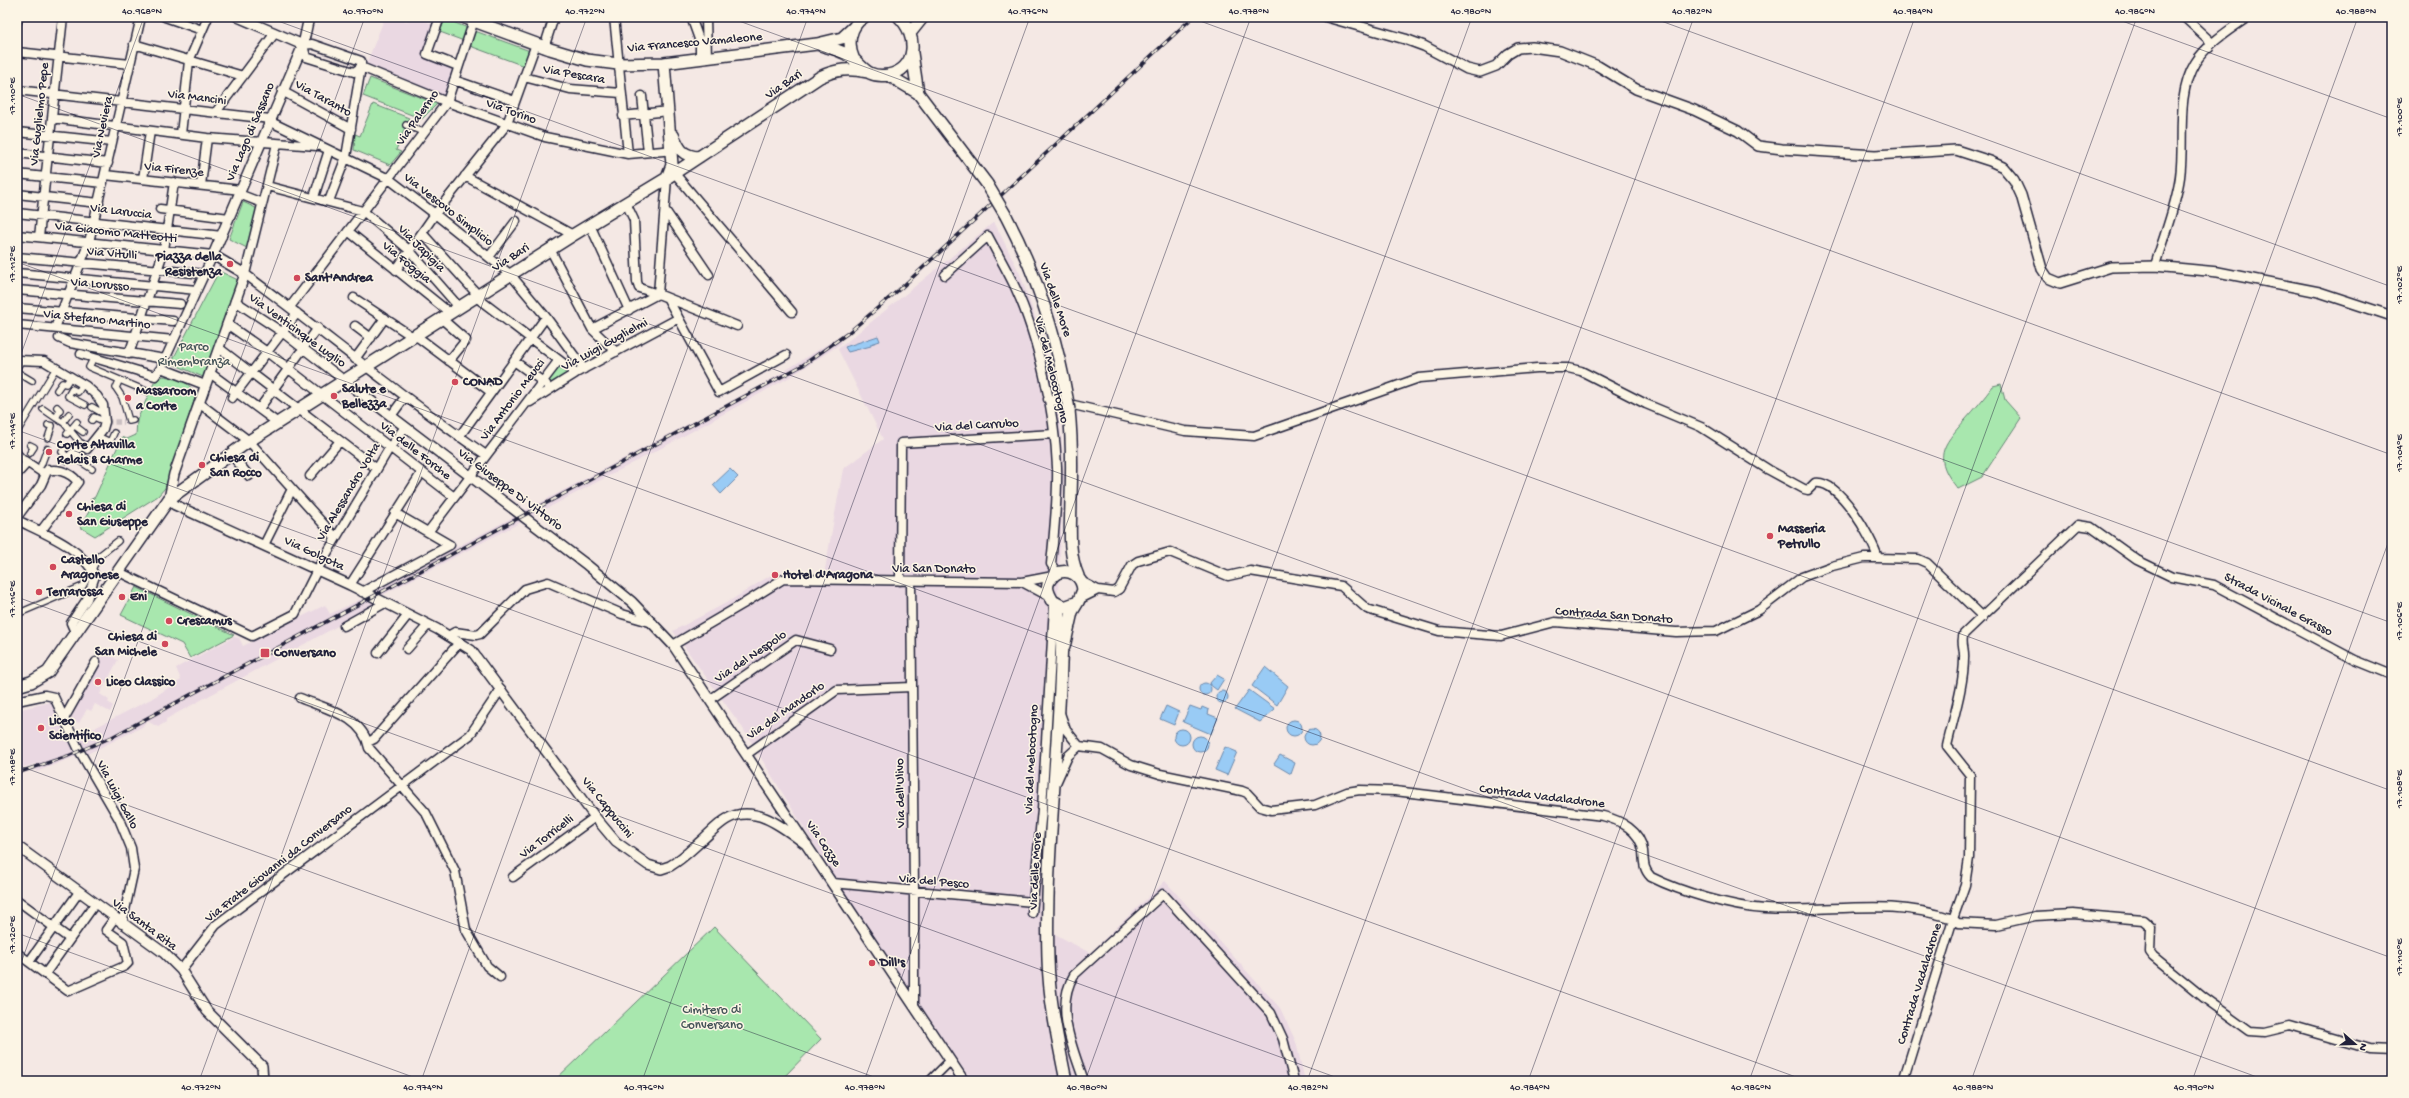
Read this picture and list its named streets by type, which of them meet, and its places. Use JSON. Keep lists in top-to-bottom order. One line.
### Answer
{"streets":{"main road":["Via Francesco Vamaleone","Via Bari","Via delle More"],"street":["Via Pescara","Via Mancini","Via Taranto","Via Torino","Via Guglielmo Pepe","Via Palermo","Via Neviera","Via Lago di Sassano","Via Firenze","Via Vescovo Simplicio","Via Laruccia","Via Giacomo Matteotti","Via Japigia","Via Vitulli","Via Foggia","Via Lorusso","Via Stefano Martino","Via Venticinque Luglio","Via Luigi Guglielmi","Via del Melocotogno","Via Antonio Meucci","Via del Carrubo","Via delle Forche","Via Giuseppe Di Vittorio","Via Alessandro Volta","Via Golgota","Via San Donato","Strada Vicinale Grasso","Contrada San Donato","Via del Nespolo","Via del Mandorlo","Via dell'Ulivo","Via Luigi Gallo","Contrada Vadaladrone","Via Cappuccini","Via Torricelli","Via Cozze","Via Frate Giovanni da Conversano","Via del Pesco","Via Santa Rita"]},"crossings":[["Via Francesco Vamaleone","Via Palermo"],["Via Bari","Via Torino"],["Via Bari","Via Vescovo Simplicio"],["Via Bari","Via Japigia"],["Via Bari","Via Foggia"],["Via Bari","Via Venticinque Luglio"],["Via Bari","Via delle Forche"],["Via Bari","Via Giuseppe Di Vittorio"],["Via Bari","Via Alessandro Volta"],["Via Bari","Via Golgota"],["Via Mancini","Via Guglielmo Pepe"],["Via Mancini","Via Neviera"],["Via Mancini","Via Lago di Sassano"],["Via Mancini","Via Vescovo Simplicio"],["Via Taranto","Via Lago di Sassano"],["Via Torino","Via Palermo"],["Via Guglielmo Pepe","Via Laruccia"],["Via Guglielmo Pepe","Via Giacomo Matteotti"],["Via Palermo","Via Vescovo Simplicio"],["Via Palermo","Via Japigia"],["Via Palermo","Via Foggia"],["Via Neviera","Via Firenze"],["Via Neviera","Via Laruccia"],["Via Neviera","Via Giacomo Matteotti"],["Via Neviera","Via Vitulli"],["Via Neviera","Via Lorusso"],["Via Neviera","Via Stefano Martino"],["Via Lago di Sassano","Via Firenze"],["Via Lago di Sassano","Via Laruccia"],["Via Lago di Sassano","Via Giacomo Matteotti"],["Via Vescovo Simplicio","Via Luigi Guglielmi"],["Via Japigia","Via Foggia"],["Via Venticinque Luglio","Via Giuseppe Di Vittorio"],["Via Luigi Guglielmi","Via Antonio Meucci"],["Via del Melocotogno","Via del Carrubo"],["Via del Melocotogno","Via San Donato"],["Via del Melocotogno","Via del Pesco"],["Via Antonio Meucci","Via delle Forche"],["Via Antonio Meucci","Via Giuseppe Di Vittorio"],["Via del Carrubo","Via San Donato"],["Via delle Forche","Via Alessandro Volta"],["Via Giuseppe Di Vittorio","Via Alessandro Volta"],["Via Giuseppe Di Vittorio","Via Cozze"],["Via Alessandro Volta","Via Golgota"],["Via Golgota","Via Cappuccini"],["Via San Donato","Via dell'Ulivo"],["Via San Donato","Via Cozze"],["Strada Vicinale Grasso","Contrada San Donato"],["Via del Nespolo","Via Cozze"],["Via del Mandorlo","Via dell'Ulivo"],["Via del Mandorlo","Via Cozze"],["Via dell'Ulivo","Via Cozze"],["Via dell'Ulivo","Via del Pesco"],["Via Luigi Gallo","Via Santa Rita"],["Via Cappuccini","Via Torricelli"],["Via Cappuccini","Via Cozze"],["Via Cappuccini","Via Frate Giovanni da Conversano"],["Via Cozze","Via del Pesco"],["Via Frate Giovanni da Conversano","Via Santa Rita"]],"parks":["Parco Rimembranza","Cimitero di Conversano"],"places":{"other":["Piazza della Resistenza","Sant'Andrea","CONAD","Salute e Bellezza","Massaroom a Corte","Corte Altavilla Relais & Charme","Chiesa di San Rocco","Chiesa di San Giuseppe","Masseria Petrullo","Castello Aragonese","Hotel d'Aragona","Terrarossa","Eni","Crescamus","Chiesa di San Michele","Liceo Classico","Liceo Scientifico","Dill's"],"transit":["Conversano"]},"north":"right","coordinates":["40.968°N","40.970°N","40.972°N","40.974°N","40.976°N","40.978°N","40.980°N","40.982°N","40.984°N","40.986°N","40.988°N","17.110°E","17.100°E","17.112°E","17.102°E","17.114°E","17.104°E","17.116°E","17.106°E","17.118°E","17.108°E","17.120°E","40.990°N"]}
